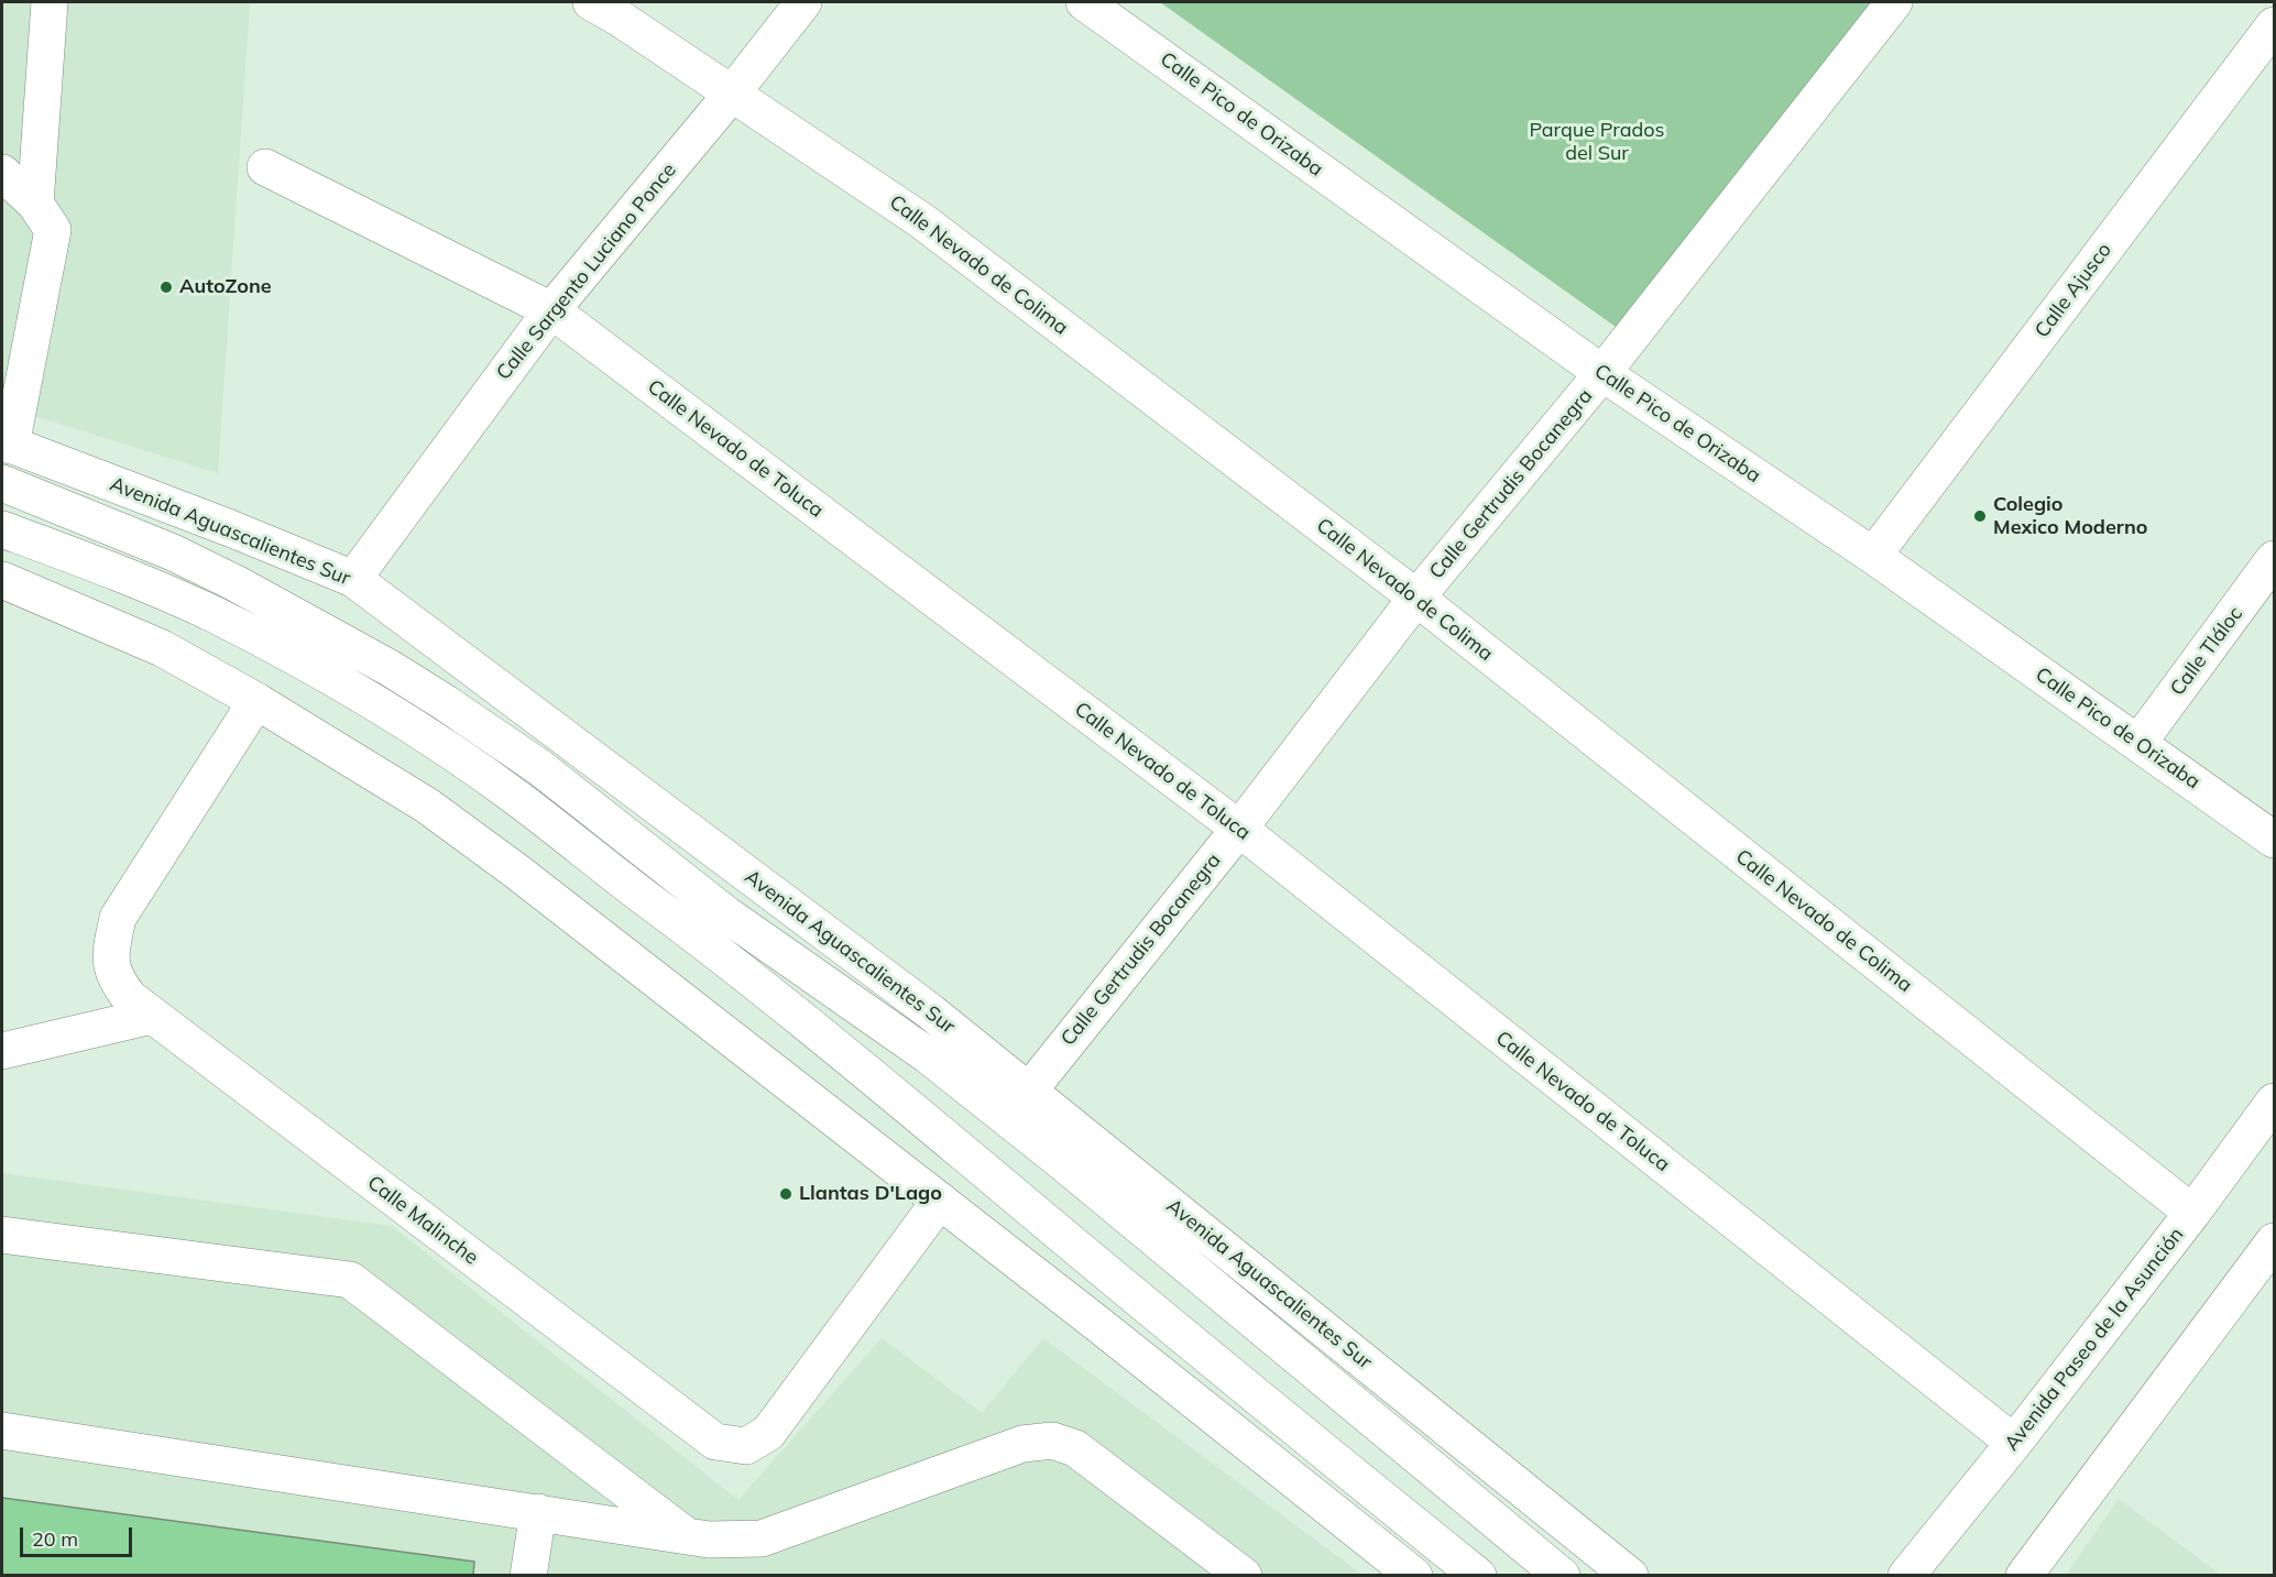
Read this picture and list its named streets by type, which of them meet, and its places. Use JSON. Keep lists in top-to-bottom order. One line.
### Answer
{"streets":{"street":["Calle Pico de Orizaba","Calle Nevado de Colima","Calle Sargento Luciano Ponce","Calle Ajusco","Calle Nevado de Toluca","Calle Gertrudis Bocanegra","Avenida Aguascalientes Sur","Calle Tláloc","Calle Malinche","Avenida Paseo de la Asunción"]},"crossings":[["Calle Pico de Orizaba","Calle Ajusco"],["Calle Pico de Orizaba","Calle Gertrudis Bocanegra"],["Calle Pico de Orizaba","Calle Tláloc"],["Calle Nevado de Colima","Calle Sargento Luciano Ponce"],["Calle Nevado de Colima","Calle Gertrudis Bocanegra"],["Calle Nevado de Colima","Avenida Paseo de la Asunción"],["Calle Sargento Luciano Ponce","Calle Nevado de Toluca"],["Calle Sargento Luciano Ponce","Avenida Aguascalientes Sur"],["Calle Nevado de Toluca","Calle Gertrudis Bocanegra"],["Calle Nevado de Toluca","Avenida Paseo de la Asunción"],["Calle Gertrudis Bocanegra","Avenida Aguascalientes Sur"]],"parks":["Parque Prados del Sur"],"places":["AutoZone","Colegio Mexico Moderno","Llantas D'Lago"],"scale_bar":"20 m"}
